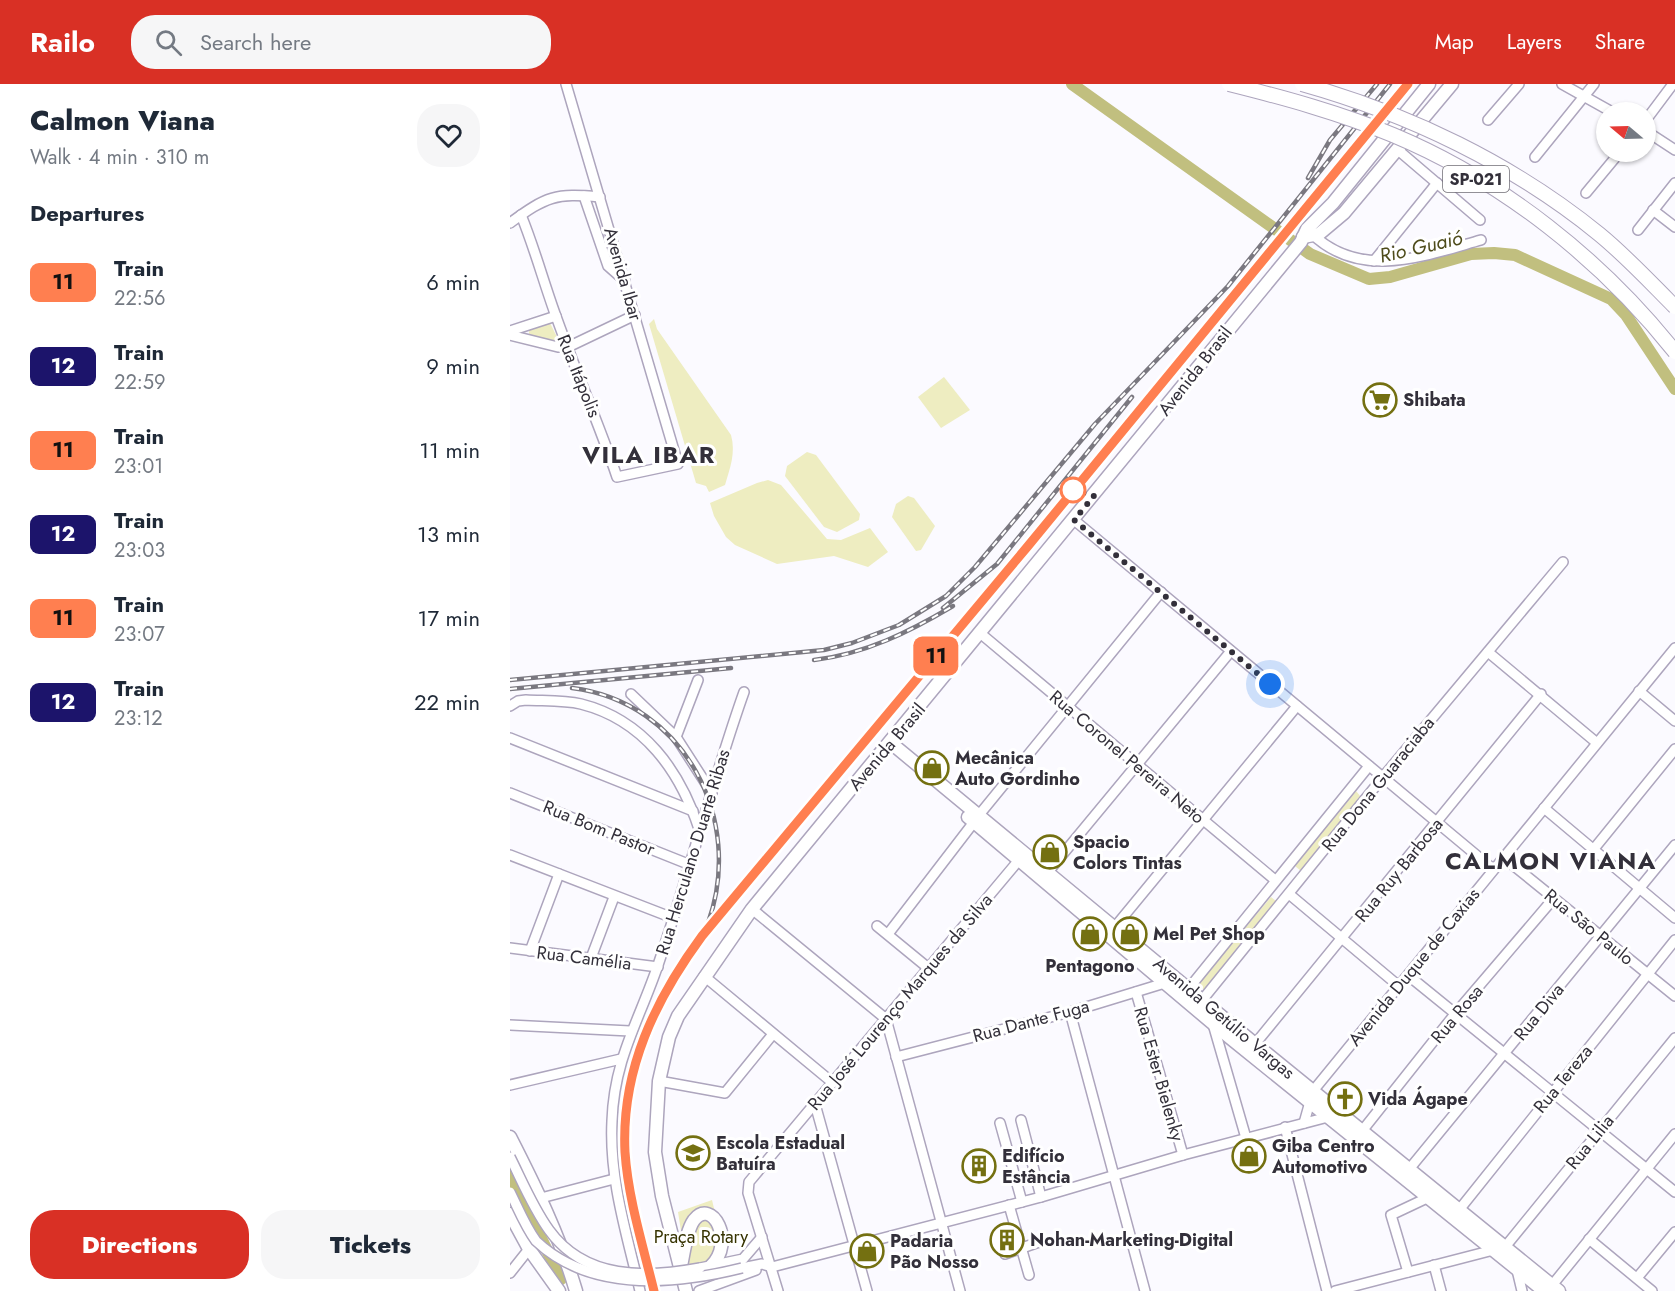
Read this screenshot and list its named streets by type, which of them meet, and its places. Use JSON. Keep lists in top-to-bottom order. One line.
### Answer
{"streets":{"highway":["SP-021"],"main road":["Avenida Brasil","Avenida Getúlio Vargas"],"street":["Avenida Ibar","Rua Itápolis","Rua Coronel Pereira Neto","Rua Dona Guaraciaba","Rua Bom Pastor","Rua Herculano Duarte Ribas","Rua Ruy Barbosa","Rua São Paulo","Rua Camélia","Avenida Duque de Caxias","Rua José Lourenço Marques da Silva","Rua Diva","Rua Rosa","Rua Dante Fuga","Rua Ester Bielenky","Rua Tereza","Rua Lilia"]},"crossings":[["Avenida Ibar","Rua Itápolis"],["Avenida Brasil","Rua Coronel Pereira Neto"],["Avenida Brasil","Avenida Getúlio Vargas"],["Rua Dona Guaraciaba","Avenida Getúlio Vargas"],["Rua Bom Pastor","Rua Herculano Duarte Ribas"],["Rua Herculano Duarte Ribas","Rua Camélia"],["Rua Ruy Barbosa","Avenida Getúlio Vargas"],["Rua São Paulo","Avenida Duque de Caxias"],["Rua São Paulo","Rua Diva"],["Rua São Paulo","Rua Rosa"],["Rua São Paulo","Rua Tereza"],["Avenida Duque de Caxias","Avenida Getúlio Vargas"],["Rua José Lourenço Marques da Silva","Avenida Getúlio Vargas"],["Rua Diva","Avenida Getúlio Vargas"],["Rua Rosa","Avenida Getúlio Vargas"],["Avenida Getúlio Vargas","Rua Dante Fuga"],["Avenida Getúlio Vargas","Rua Tereza"],["Avenida Getúlio Vargas","Rua Lilia"],["Rua Dante Fuga","Rua Ester Bielenky"]],"districts":["VILA IBAR","CALMON VIANA"],"water":["Rio Guaió"],"parks":["Praça Rotary"],"places":{"supermarket":["Shibata"],"shop":["Mecânica Auto Gordinho","Spacio Colors Tintas","Pentagono","Mel Pet Shop","Giba Centro Automotivo","Padaria Pão Nosso"],"church":["Vida Ágape"],"school or university":["Escola Estadual Batuíra"],"building":["Edifício Estância","Nohan-Marketing-Digital"]},"north":"left","page":{"header":"Railo","search":"Search here","nav":["Map","Layers","Share"],"heading":[["Calmon Viana","Walk · 4 min · 310 m"],"Departures"],"on_map":"11","list":[{"mark":"11","name":"Train","note":"22:56","value":"6 min"},{"mark":"12","name":"Train","note":"22:59","value":"9 min"},{"mark":"11","name":"Train","note":"23:01","value":"11 min"},{"mark":"12","name":"Train","note":"23:03","value":"13 min"},{"mark":"11","name":"Train","note":"23:07","value":"17 min"},{"mark":"12","name":"Train","note":"23:12","value":"22 min"}],"buttons":["Directions","Tickets"]}}
